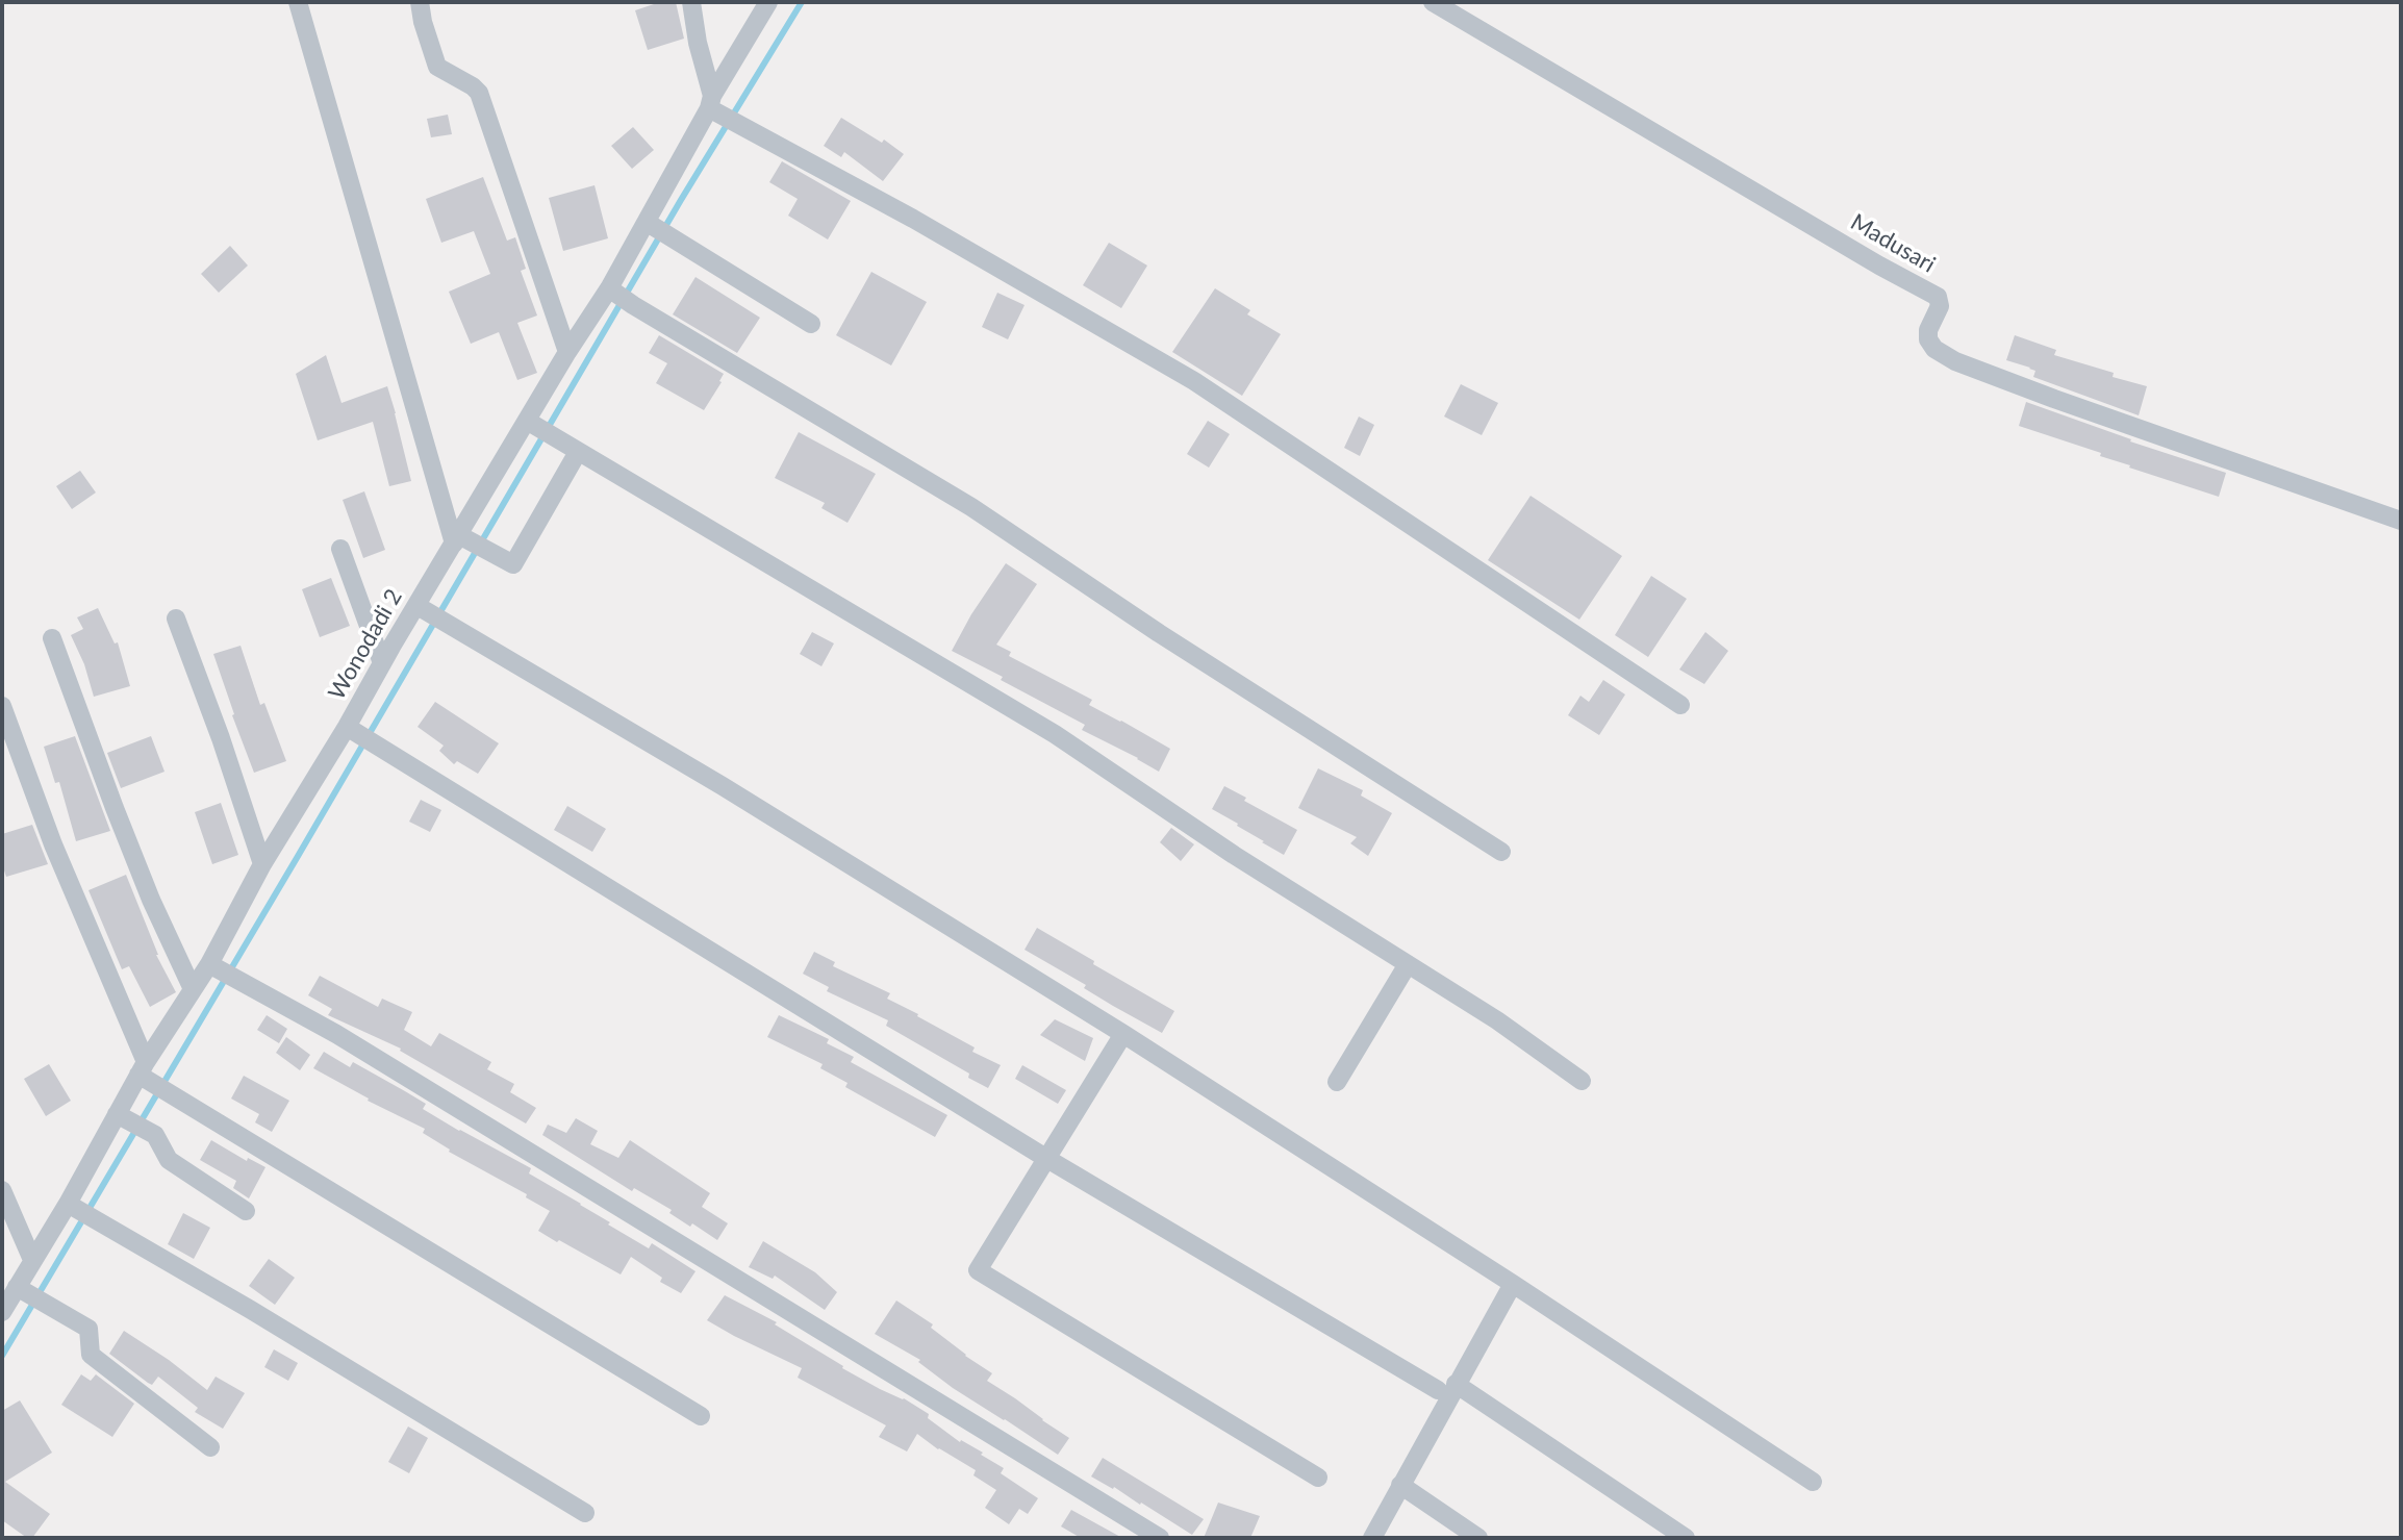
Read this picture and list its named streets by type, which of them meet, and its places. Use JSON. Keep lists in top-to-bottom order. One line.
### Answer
{"streets":{"street":["Madusari","Wonodadi 2"]}}
